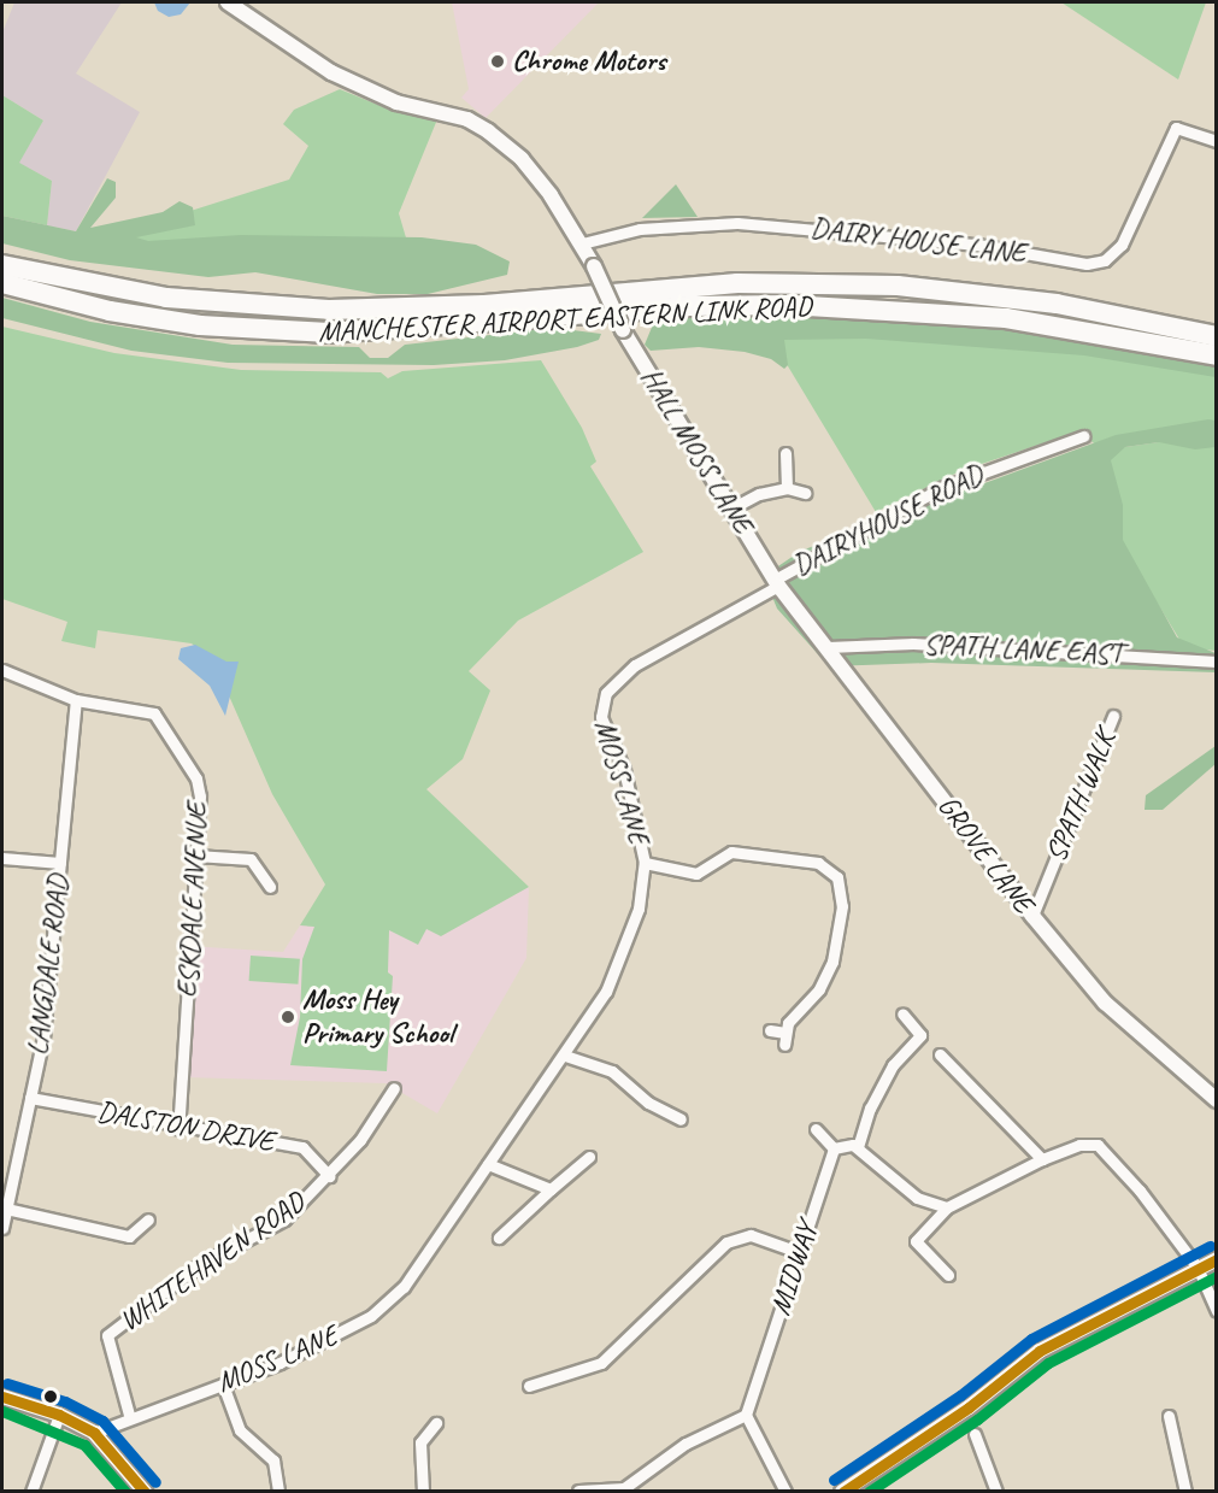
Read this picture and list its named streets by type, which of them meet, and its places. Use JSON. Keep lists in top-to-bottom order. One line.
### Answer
{"streets":{"highway":["MANCHESTER AIRPORT EASTERN LINK ROAD"],"street":["DAIRY HOUSE LANE","HALL MOSS LANE","DAIRYHOUSE ROAD","SPATH LANE EAST","MOSS LANE","SPATH WALK","GROVE LANE","ESKDALE AVENUE","LANGDALE ROAD","DALSTON DRIVE","WHITEHAVEN ROAD","MIDWAY"]},"crossings":[["DAIRY HOUSE LANE","HALL MOSS LANE"],["HALL MOSS LANE","DAIRYHOUSE ROAD"],["HALL MOSS LANE","MOSS LANE"],["HALL MOSS LANE","GROVE LANE"],["DAIRYHOUSE ROAD","MOSS LANE"],["DAIRYHOUSE ROAD","GROVE LANE"],["SPATH LANE EAST","GROVE LANE"],["MOSS LANE","GROVE LANE"],["MOSS LANE","WHITEHAVEN ROAD"],["SPATH WALK","GROVE LANE"],["ESKDALE AVENUE","LANGDALE ROAD"],["ESKDALE AVENUE","DALSTON DRIVE"],["LANGDALE ROAD","DALSTON DRIVE"],["DALSTON DRIVE","WHITEHAVEN ROAD"]],"places":["Chrome Motors","Moss Hey Primary School"]}
